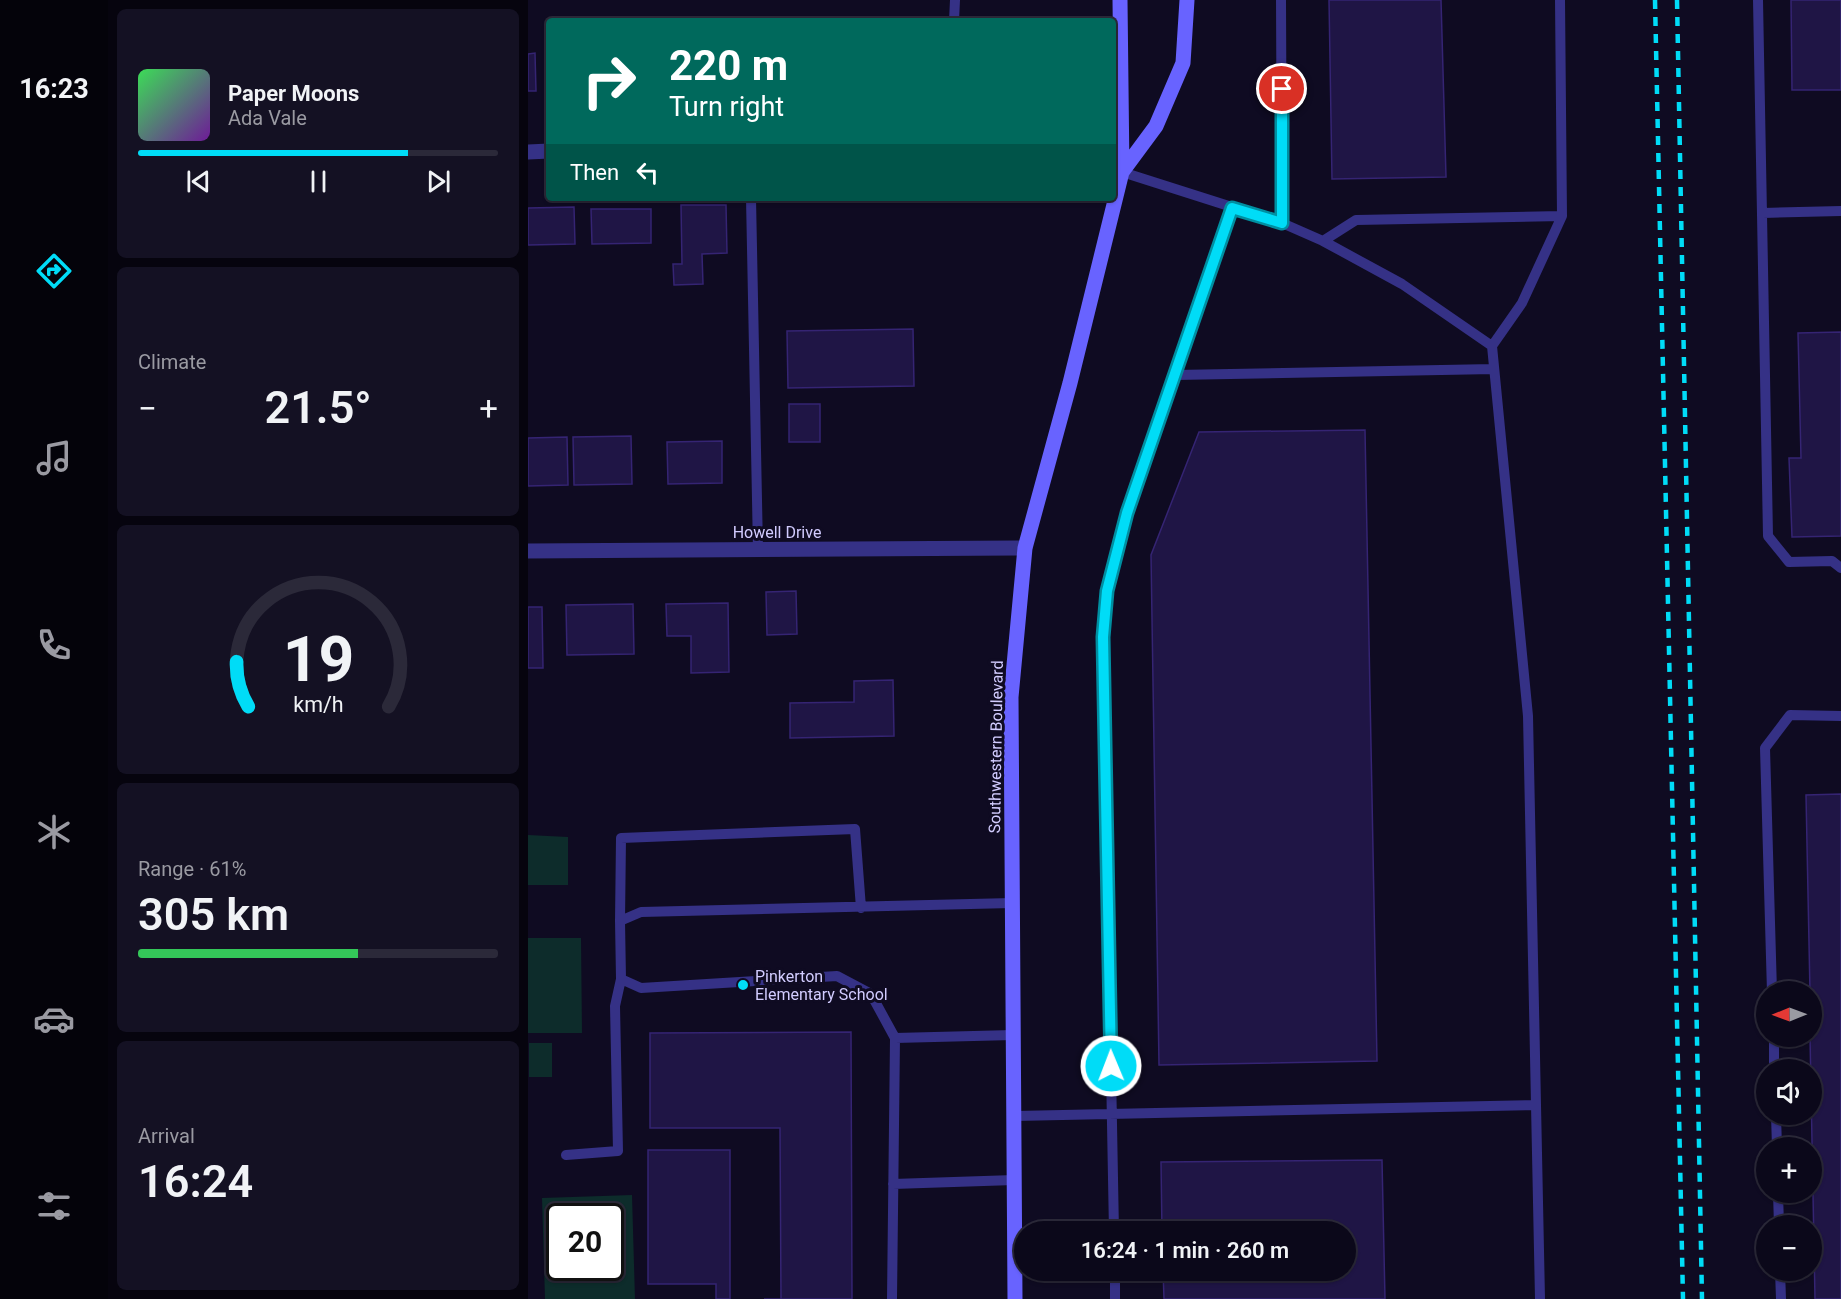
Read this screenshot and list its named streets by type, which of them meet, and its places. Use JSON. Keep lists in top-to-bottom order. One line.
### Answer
{"streets":{"street":["Howell Drive","Southwestern Boulevard"]},"crossings":[["Howell Drive","Southwestern Boulevard"]],"places":["Pinkerton Elementary School"],"north":"left","page":{"tabs":"16:23","turn":["220 m","Turn right"],"song":["Paper Moons","Ada Vale"],"then":"Then","tile":["Climate",["Range · 61%","305 km"],["Arrival","16:24"]],"heat":["−","21.5°","+"],"map_buttons":["+","−"],"limit":"20","trip":"16:24 · 1 min · 260 m","gauge":["19","km/h"]}}
